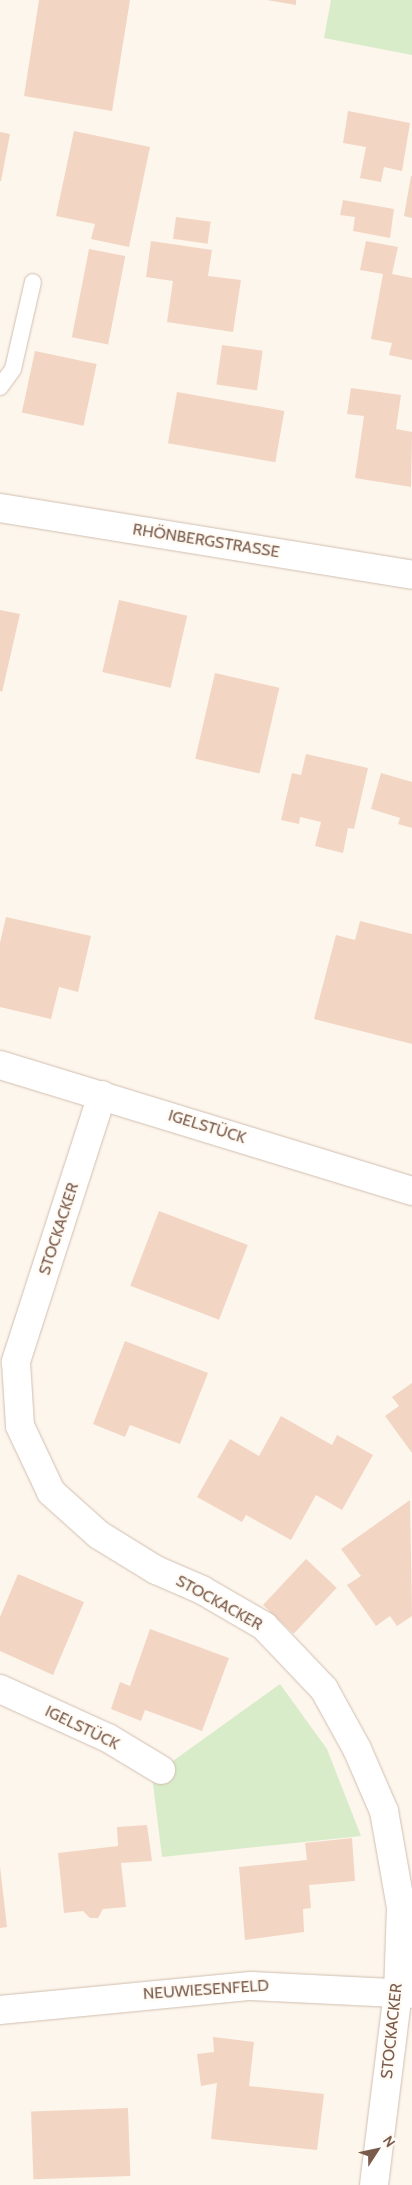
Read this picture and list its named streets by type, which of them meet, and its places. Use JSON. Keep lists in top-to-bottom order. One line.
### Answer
{"streets":{"street":["RHÖNBERGSTRASSE","IGELSTÜCK","STOCKACKER","NEUWIESENFELD"]},"crossings":[["IGELSTÜCK","STOCKACKER"],["STOCKACKER","NEUWIESENFELD"]],"north":"top right"}
